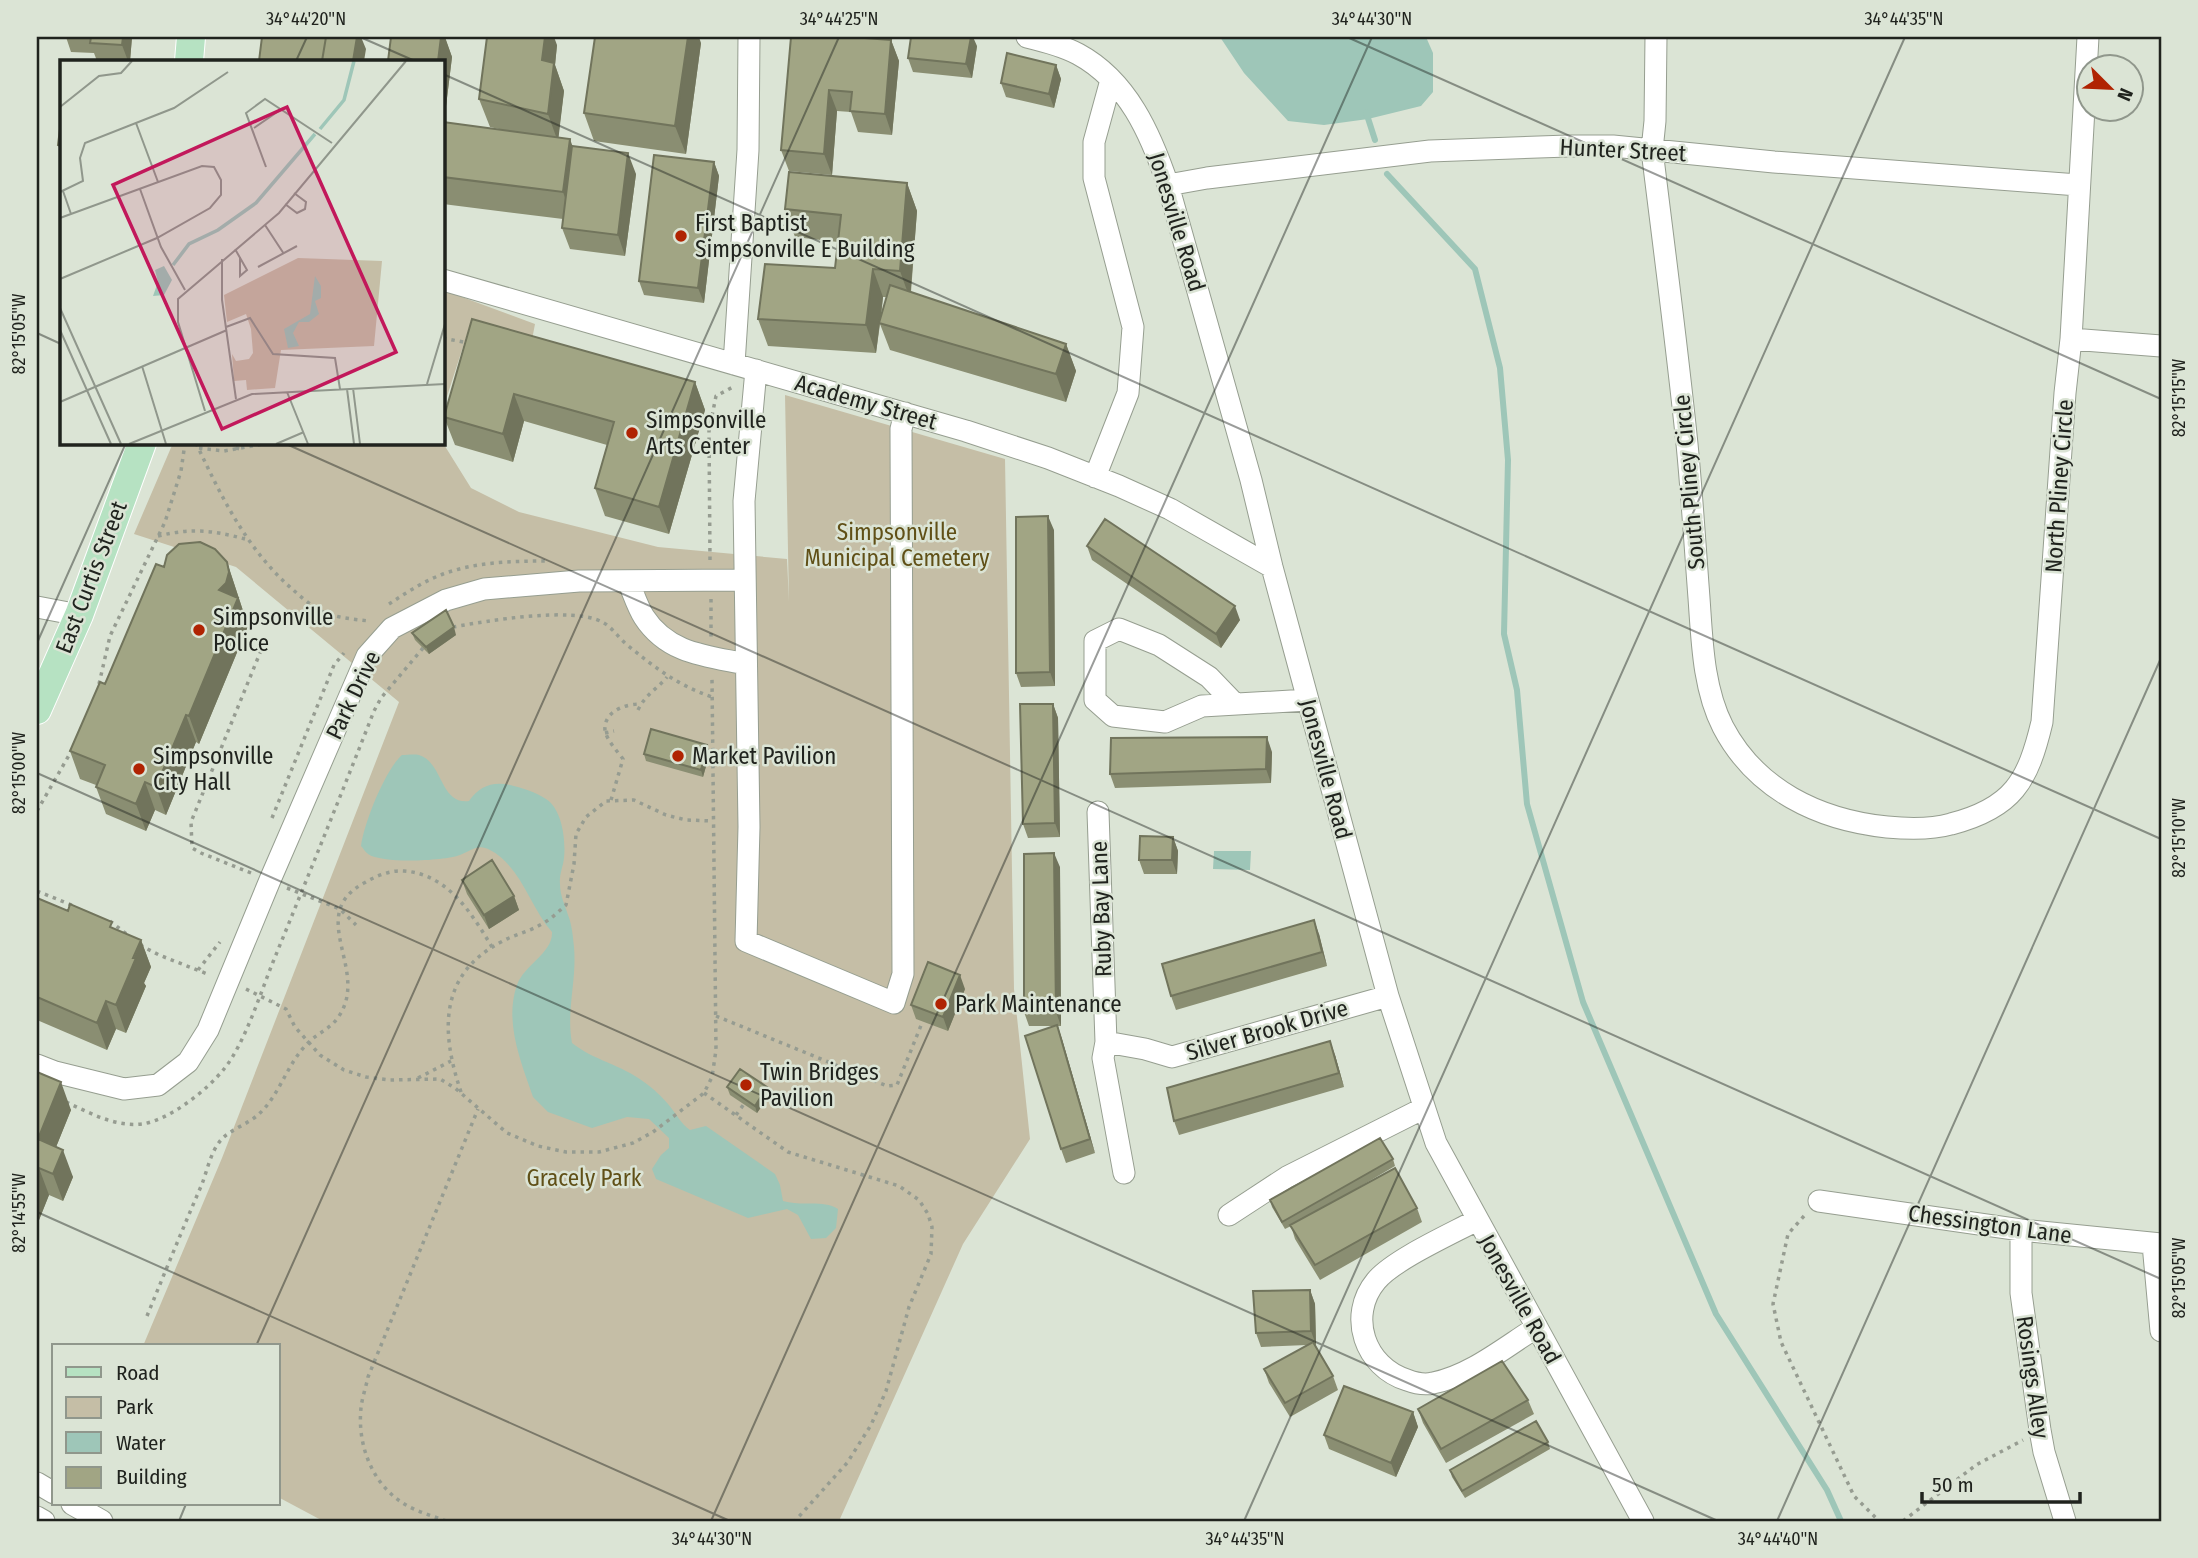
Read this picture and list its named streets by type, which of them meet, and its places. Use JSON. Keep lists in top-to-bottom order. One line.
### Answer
{"streets":{"main road":["East Curtis Street"],"street":["Hunter Street","Jonesville Road","Academy Street","South Pliney Circle","North Pliney Circle","Park Drive","Ruby Bay Lane","Silver Brook Drive","Chessington Lane","Rosings Alley"]},"crossings":[["Hunter Street","Jonesville Road"],["Hunter Street","South Pliney Circle"],["Hunter Street","North Pliney Circle"],["Jonesville Road","Academy Street"],["Jonesville Road","Silver Brook Drive"],["South Pliney Circle","North Pliney Circle"],["Ruby Bay Lane","Silver Brook Drive"],["Chessington Lane","Rosings Alley"]],"parks":["Simpsonville Municipal Cemetery","Gracely Park"],"places":["First Baptist Simpsonville E Building","Simpsonville Arts Center","Simpsonville Police","Market Pavilion","Simpsonville City Hall","Park Maintenance","Twin Bridges Pavilion"],"legend":["Road","Park","Water","Building"],"scale_bar":"50 m","north":"bottom right","coordinates":["34°44'20\"N","34°44'25\"N","34°44'30\"N","34°44'35\"N","82°15'05\"W","82°15'15\"W","82°15'00\"W","82°15'10\"W","82°14'55\"W","34°44'40\"N"]}
